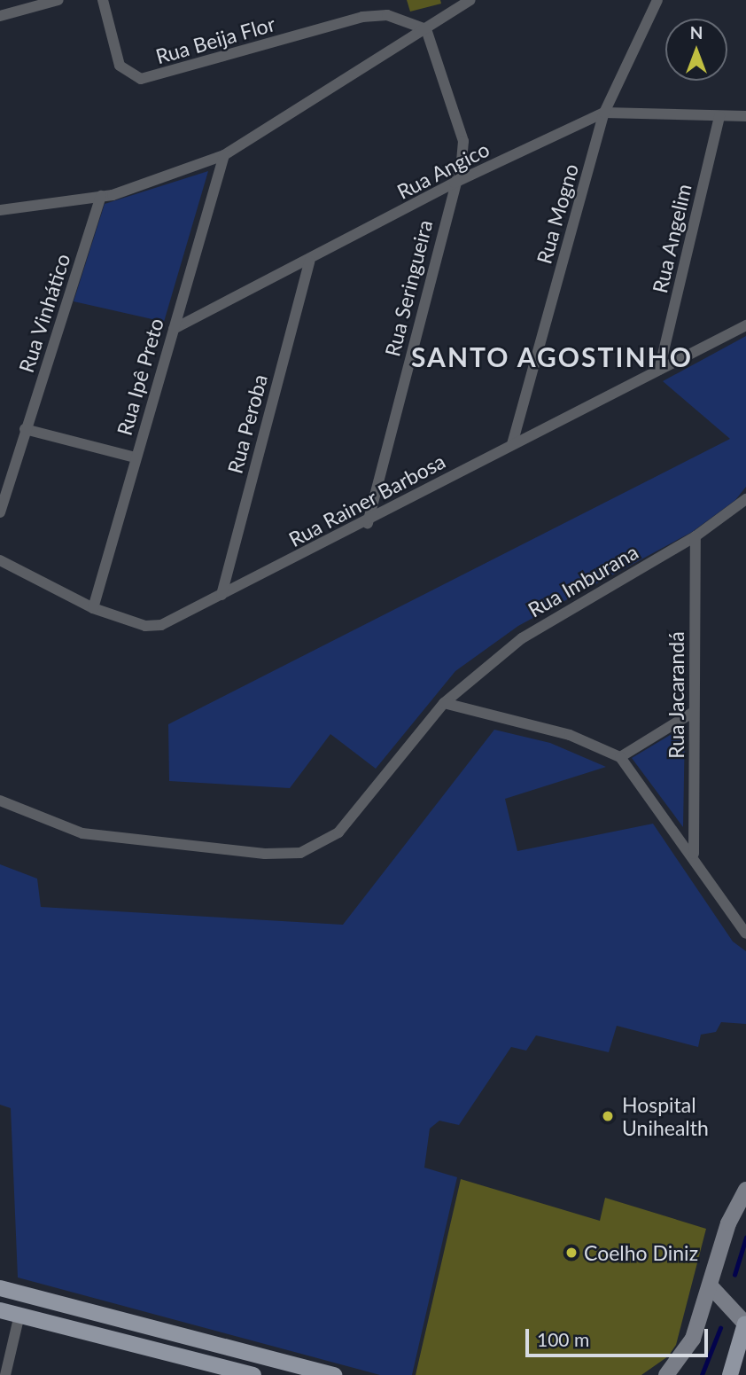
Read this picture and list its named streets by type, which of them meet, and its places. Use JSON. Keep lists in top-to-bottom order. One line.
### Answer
{"streets":{"street":["Rua Beija Flor","Rua Angico","Rua Mogno","Rua Angelim","Rua Seringueira","Rua Vinhático","Rua Ipê Preto","Rua Peroba","Rua Rainer Barbosa","Rua Imburana","Rua Jacarandá"]},"crossings":[["Rua Beija Flor","Rua Seringueira"],["Rua Angico","Rua Mogno"],["Rua Angico","Rua Angelim"],["Rua Angico","Rua Seringueira"],["Rua Angico","Rua Ipê Preto"],["Rua Angico","Rua Peroba"],["Rua Mogno","Rua Rainer Barbosa"],["Rua Angelim","Rua Rainer Barbosa"],["Rua Seringueira","Rua Rainer Barbosa"],["Rua Ipê Preto","Rua Rainer Barbosa"],["Rua Peroba","Rua Rainer Barbosa"],["Rua Imburana","Rua Jacarandá"]],"districts":["SANTO AGOSTINHO"],"places":["Hospital Unihealth","Coelho Diniz"],"scale_bar":"100 m","north":"top"}
